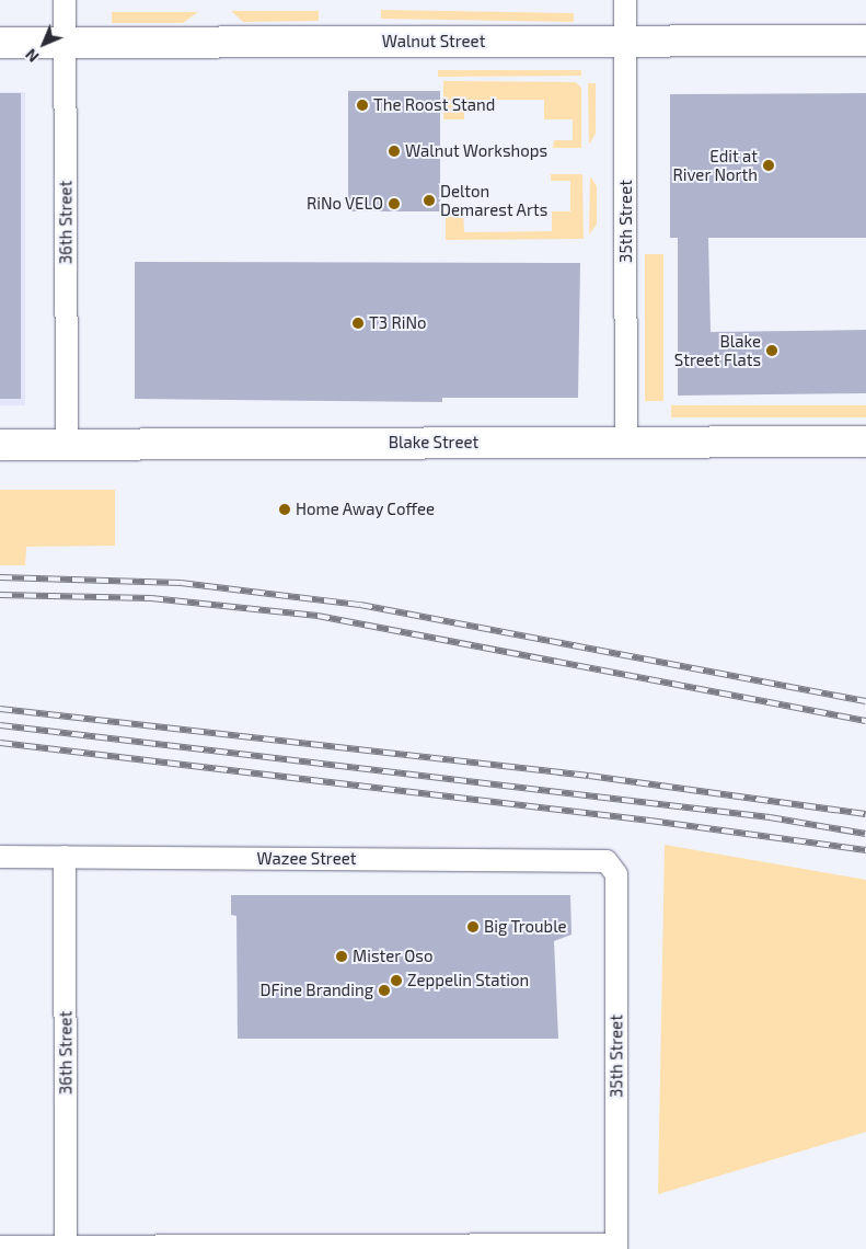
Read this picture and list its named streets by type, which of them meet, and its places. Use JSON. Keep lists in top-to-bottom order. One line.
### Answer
{"streets":{"street":["Walnut Street","35th Street","36th Street","Blake Street","Wazee Street"]},"crossings":[["Walnut Street","35th Street"],["Walnut Street","36th Street"],["35th Street","Blake Street"],["35th Street","Wazee Street"],["36th Street","Blake Street"],["36th Street","Wazee Street"]],"places":["The Roost Stand","Walnut Workshops","Edit at River North","Delton Demarest Arts","RiNo VELO","T3 RiNo","Blake Street Flats","Home Away Coffee","Big Trouble","Mister Oso","Zeppelin Station","DFine Branding"],"north":"bottom left"}
